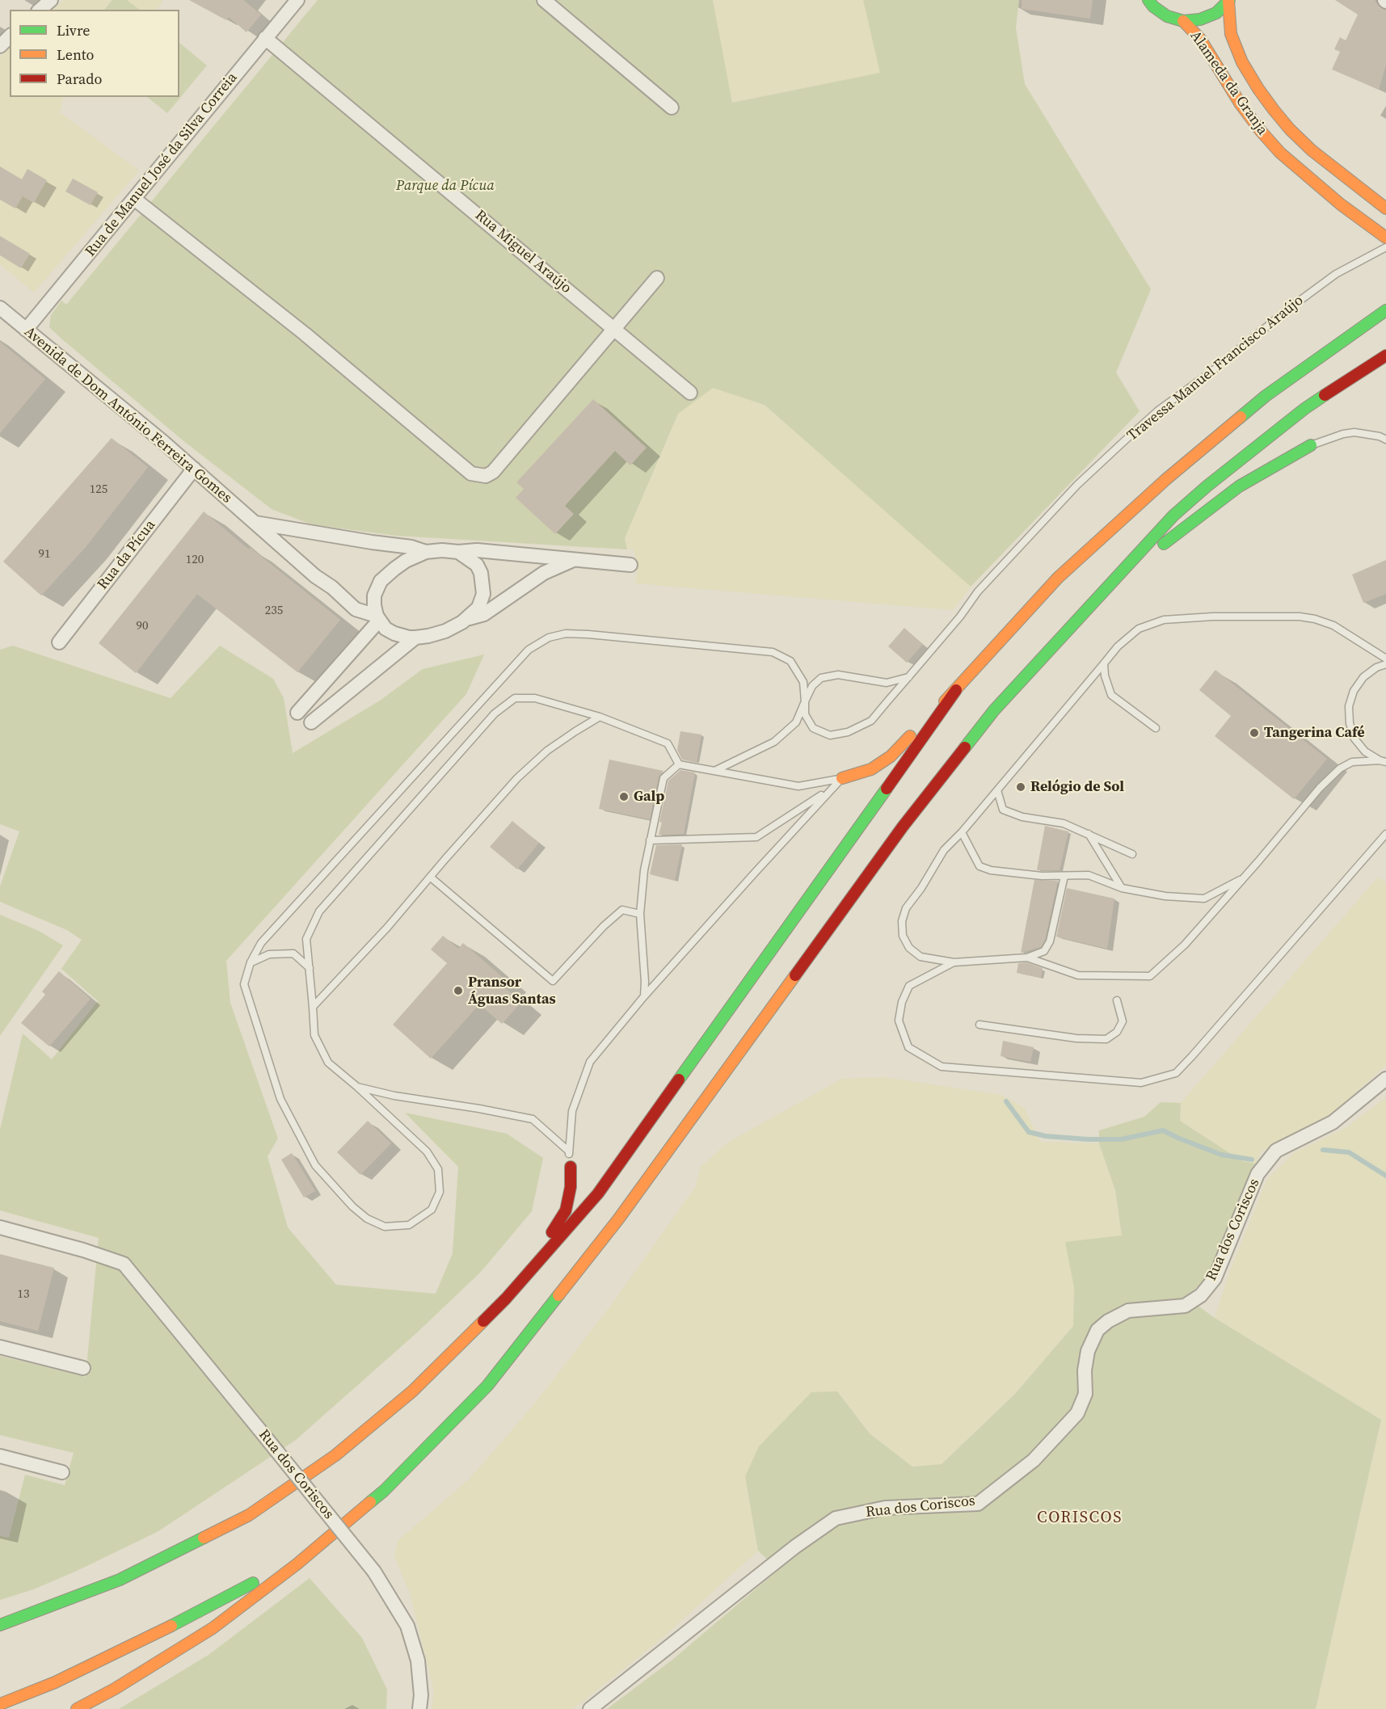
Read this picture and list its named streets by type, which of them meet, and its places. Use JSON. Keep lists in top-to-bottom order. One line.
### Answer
{"streets":{"main road":["Alameda da Granja"],"street":["Rua de Manuel José da Silva Correia","Rua Miguel Araújo","Avenida de Dom António Ferreira Gomes","Rua da Pícua","Rua dos Coriscos"],"lane":["Travessa Manuel Francisco Araújo"]},"crossings":[["Rua de Manuel José da Silva Correia","Rua Miguel Araújo"],["Rua de Manuel José da Silva Correia","Avenida de Dom António Ferreira Gomes"],["Avenida de Dom António Ferreira Gomes","Rua da Pícua"]],"districts":["CORISCOS"],"parks":["Parque da Pícua"],"places":["Tangerina Café","Relógio de Sol","Galp","Pransor Águas Santas"],"house_numbers":["125","91","120","235","90","13"],"legend":["Livre","Lento","Parado"]}
